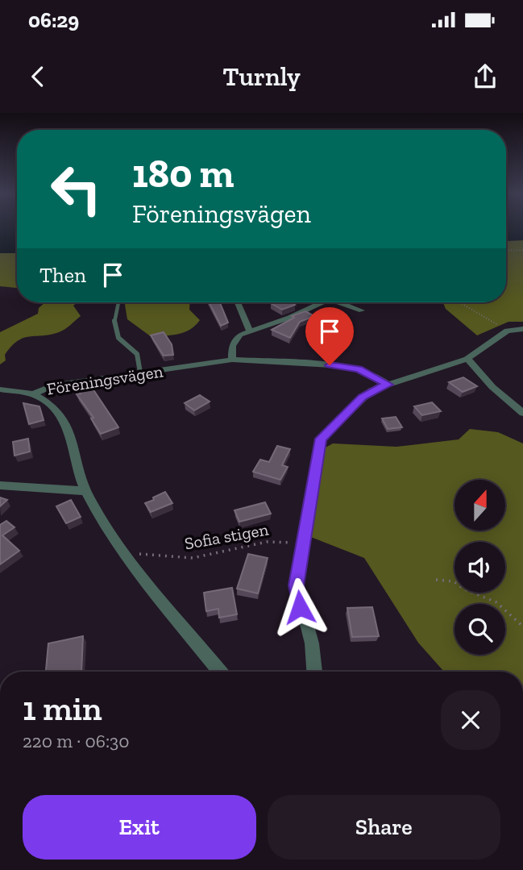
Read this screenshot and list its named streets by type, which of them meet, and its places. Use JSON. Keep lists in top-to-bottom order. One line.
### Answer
{"streets":{"street":["Föreningsvägen"],"path":["Sofia stigen"]},"crossings":[["Föreningsvägen","Sofia stigen"]],"north":"top","page":{"status":"06:29","header":"Turnly","turn":["180 m","Föreningsvägen"],"then":"Then","heading":["1 min","220 m · 06:30"],"buttons":["Exit","Share"]}}
